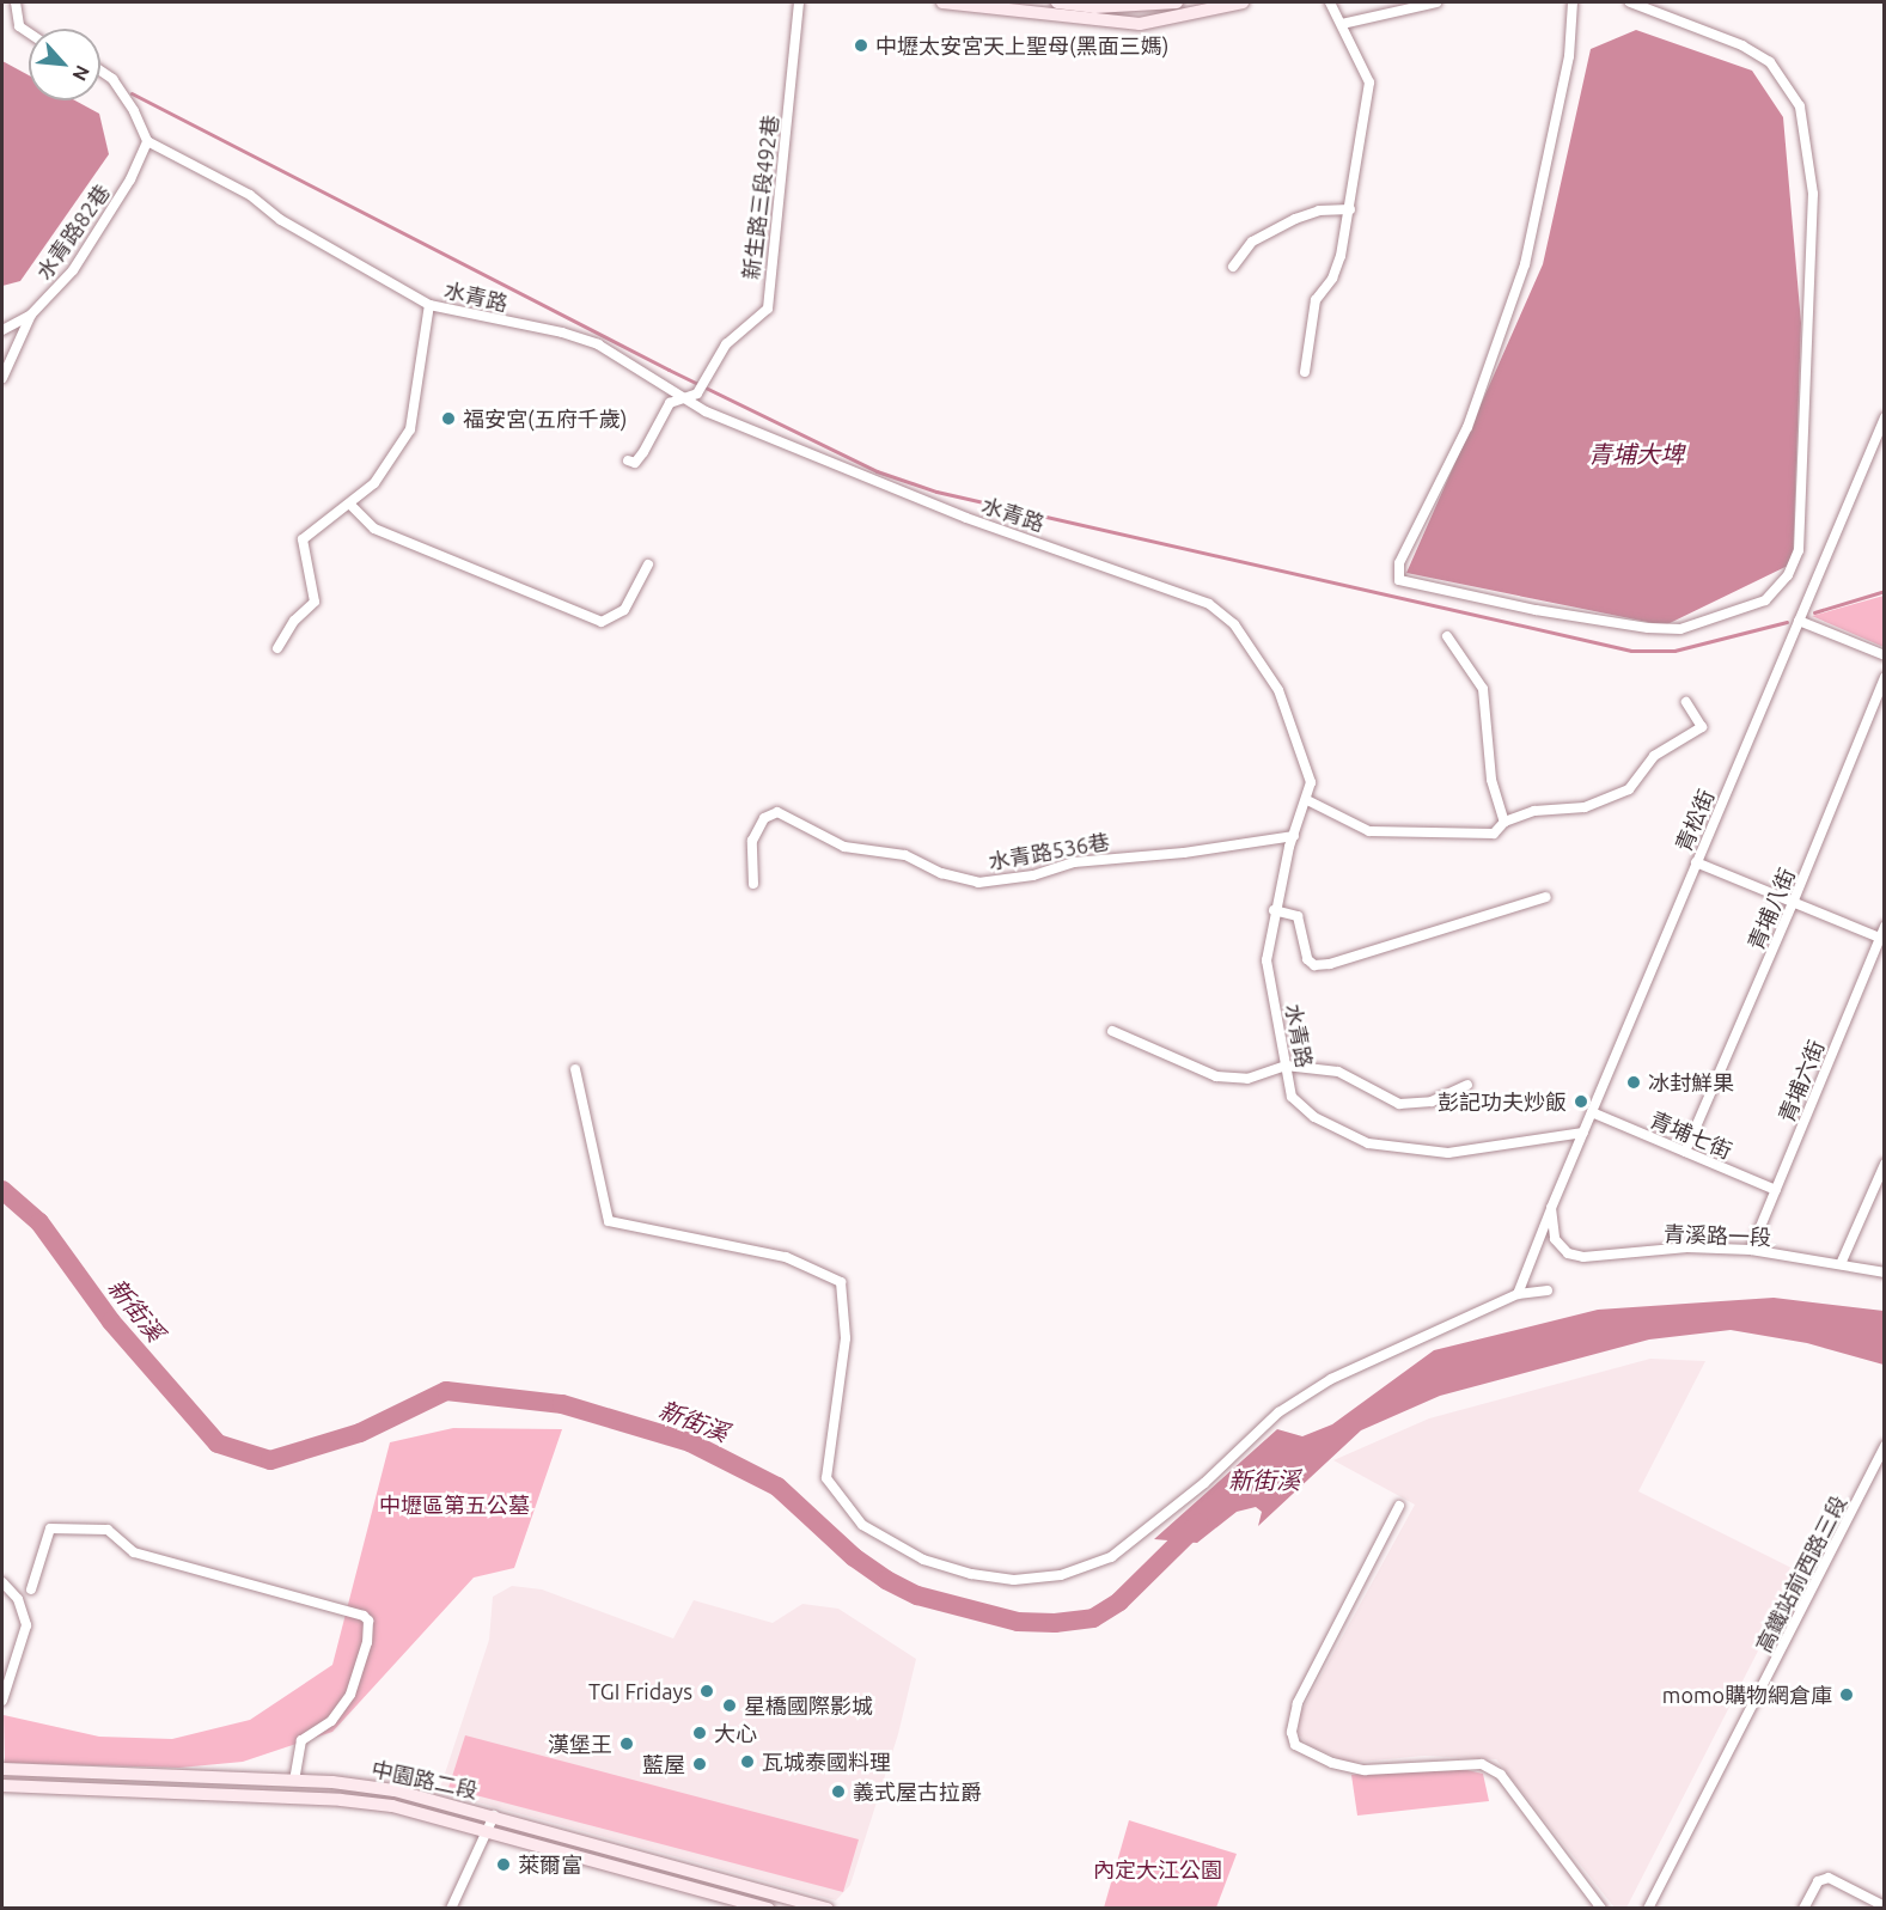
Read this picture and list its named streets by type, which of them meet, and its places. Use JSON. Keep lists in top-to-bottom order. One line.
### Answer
{"streets":{"main road":["中園路二段"],"street":["新生路三段492巷","水青路82巷","水青路","青松街","水青路536巷","青埔八街","青埔六街","青埔七街","青溪路一段","高鐵站前西路三段"]},"crossings":[["新生路三段492巷","水青路"],["水青路82巷","水青路"],["水青路","青松街"],["水青路","水青路536巷"],["青松街","青埔七街"],["青松街","青溪路一段"],["青埔八街","青埔七街"],["青埔六街","青埔七街"],["青埔六街","青溪路一段"]],"water":["青埔大埤","新街溪"],"parks":["中壢區第五公墓","內定大江公園"],"places":["中壢太安宮天上聖母(黑面三媽)","福安宮(五府千歲)","冰封鮮果","彭記功夫炒飯","TGI Fridays","momo購物網倉庫","星橋國際影城","大心","漢堡王","瓦城泰國料理","藍屋","義式屋古拉爵","萊爾富"],"north":"bottom right"}
